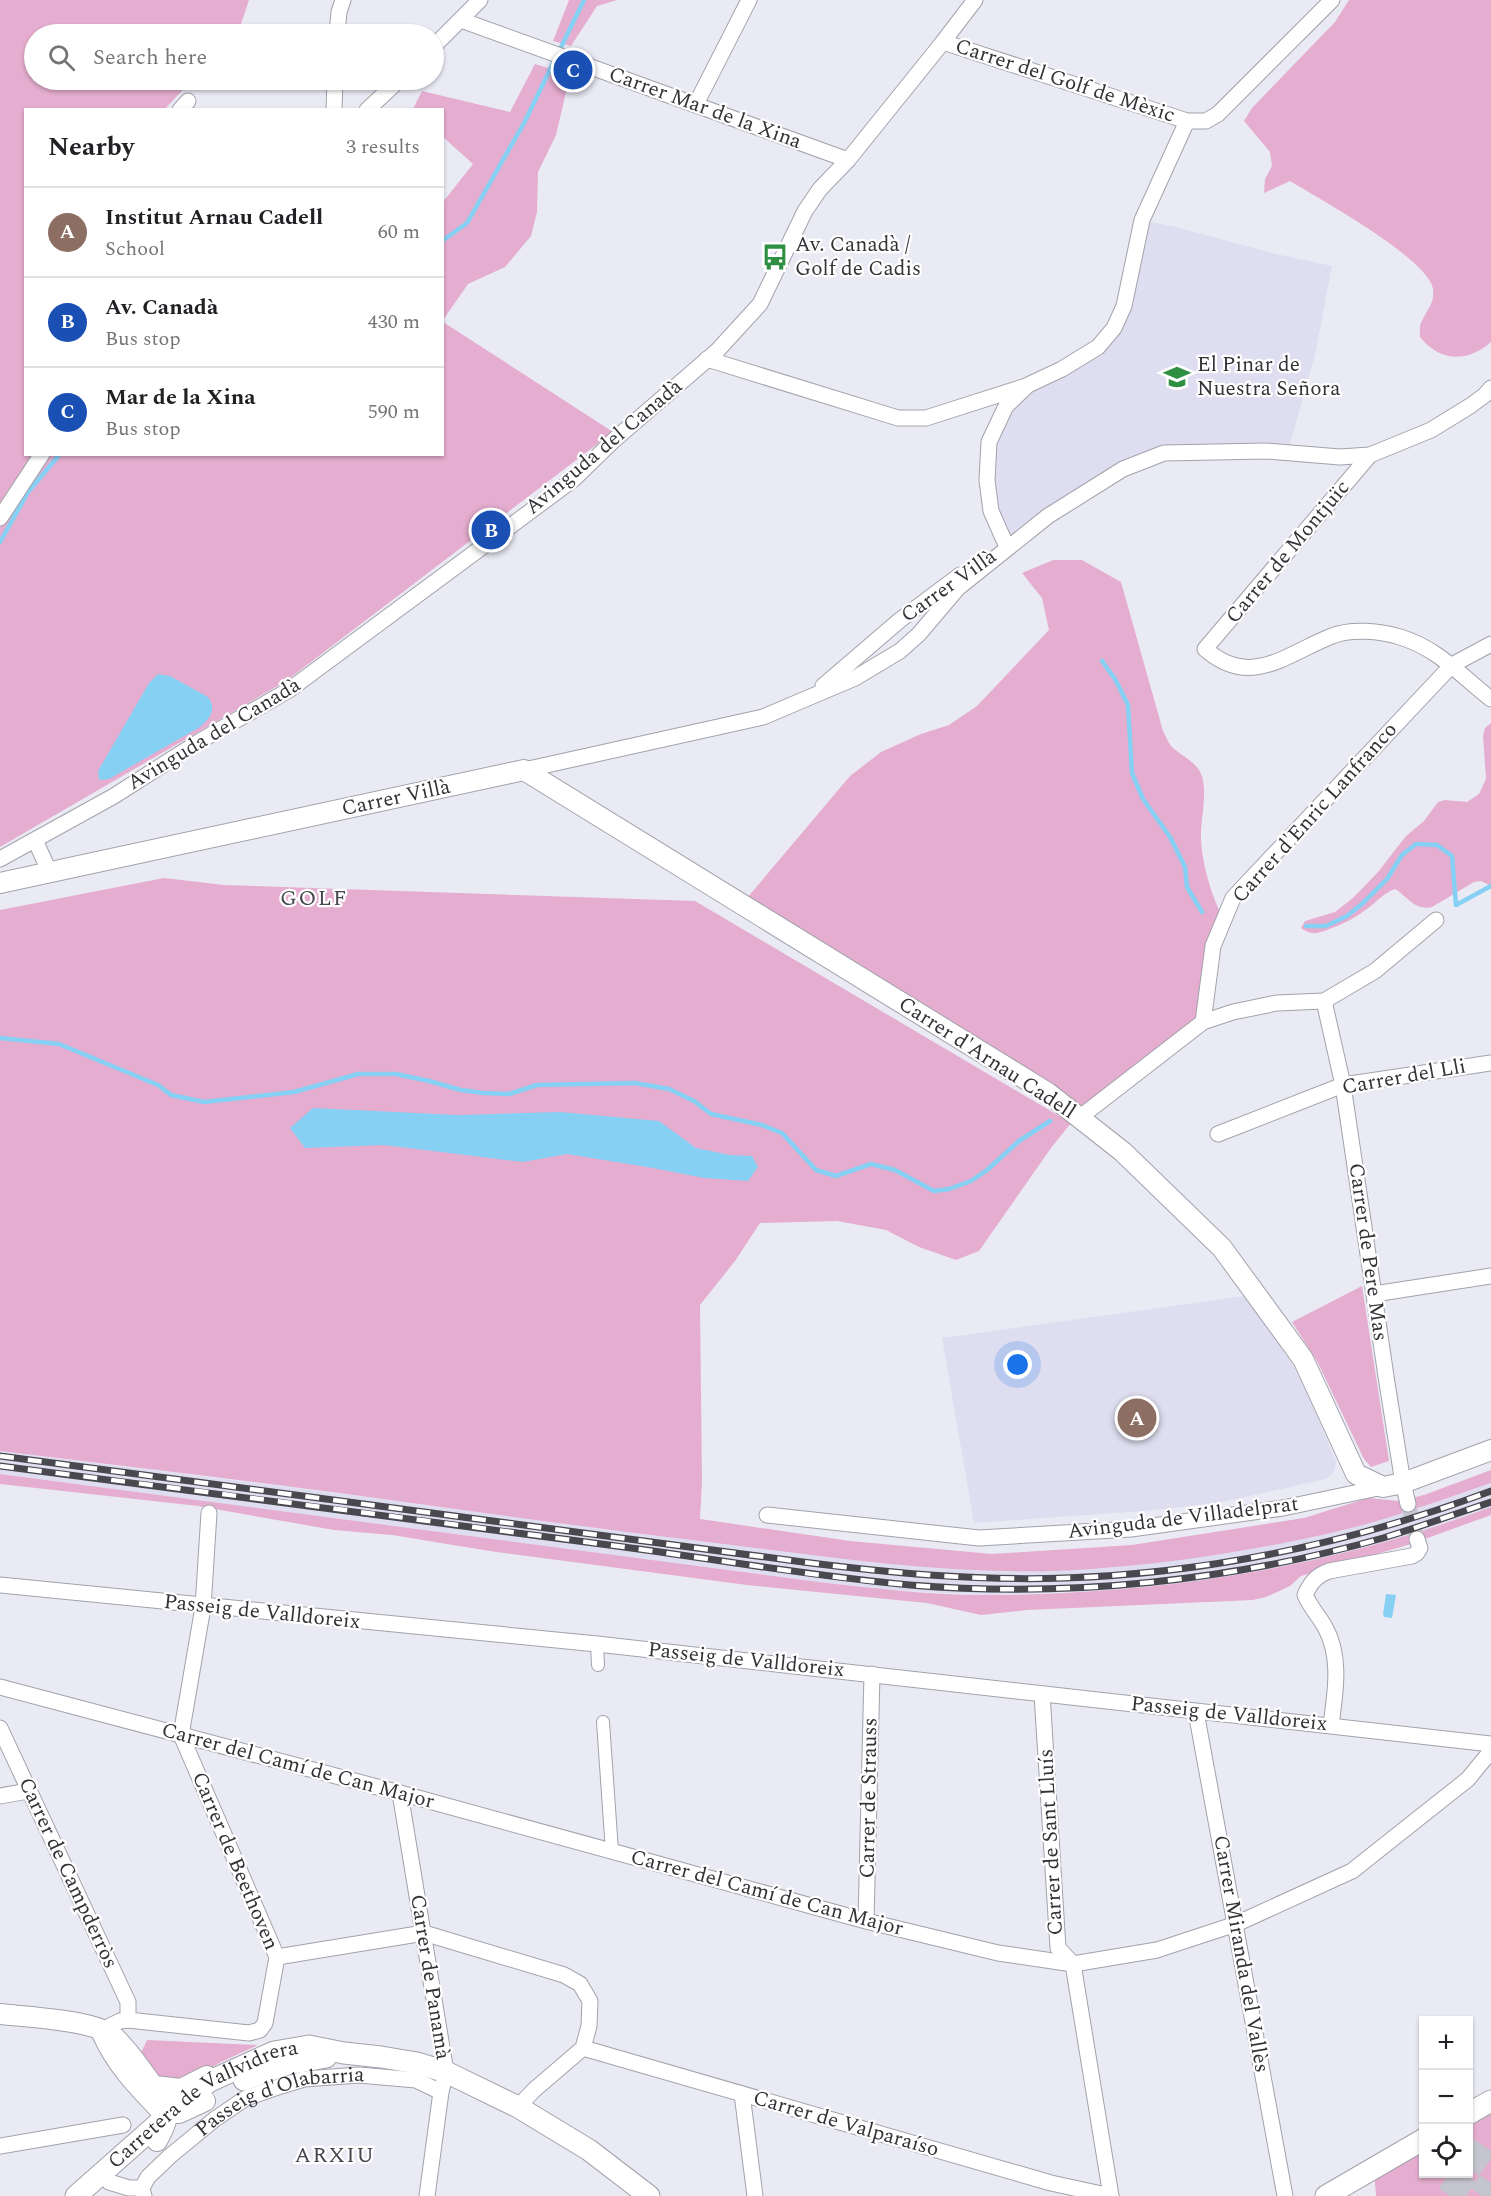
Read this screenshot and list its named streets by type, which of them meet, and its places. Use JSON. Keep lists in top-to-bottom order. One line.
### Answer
{"streets":{"main road":["Passeig d'Olabarria","Carretera de Vallvidrera"],"street":["Carrer del Golf de Mèxic","Carrer Mar de la Xina","Avinguda del Canadà","Carrer de Montjuïc","Carrer Villà","Carrer d'Enric Lanfranco","Carrer d'Arnau Cadell","Carrer del Lli","Carrer de Pere Mas","Avinguda de Villadelprat","Passeig de Valldoreix","Carrer del Camí de Can Major","Carrer de Strauss","Carrer de Sant Lluís","Carrer de Beethoven","Carrer de Campderròs","Carrer Miranda del Vallès","Carrer de Panamà","Carrer de Valparaíso"]},"crossings":[["Carrer del Golf de Mèxic","Avinguda del Canadà"],["Carrer Mar de la Xina","Avinguda del Canadà"],["Carrer de Montjuïc","Carrer d'Enric Lanfranco"],["Carrer Villà","Carrer d'Arnau Cadell"],["Carrer d'Arnau Cadell","Avinguda de Villadelprat"],["Carrer del Lli","Carrer de Pere Mas"],["Passeig de Valldoreix","Carrer de Strauss"],["Passeig de Valldoreix","Carrer de Sant Lluís"],["Passeig de Valldoreix","Carrer Miranda del Vallès"],["Carrer del Camí de Can Major","Carrer de Strauss"],["Carrer del Camí de Can Major","Carrer de Sant Lluís"],["Carrer del Camí de Can Major","Carrer de Beethoven"],["Carrer del Camí de Can Major","Carrer Miranda del Vallès"],["Carrer del Camí de Can Major","Carrer de Panamà"],["Carrer de Sant Lluís","Carrer de Valparaíso"],["Carrer de Beethoven","Carrer de Campderròs"],["Carrer de Panamà","Passeig d'Olabarria"],["Passeig d'Olabarria","Carretera de Vallvidrera"]],"districts":["GOLF","ARXIU"],"places":{"bus stop":["Av. Canadà / Golf de Cadis"],"school or university":["El Pinar de Nuestra Señora"]},"page":{"search":"Search here","pins":["C","B","A"],"heading":["Nearby","3 results"],"list":[{"mark":"A","name":"Institut Arnau Cadell","note":"School","value":"60 m"},{"mark":"B","name":"Av. Canadà","note":"Bus stop","value":"430 m"},{"mark":"C","name":"Mar de la Xina","note":"Bus stop","value":"590 m"}],"map_buttons":["+","−"]}}
